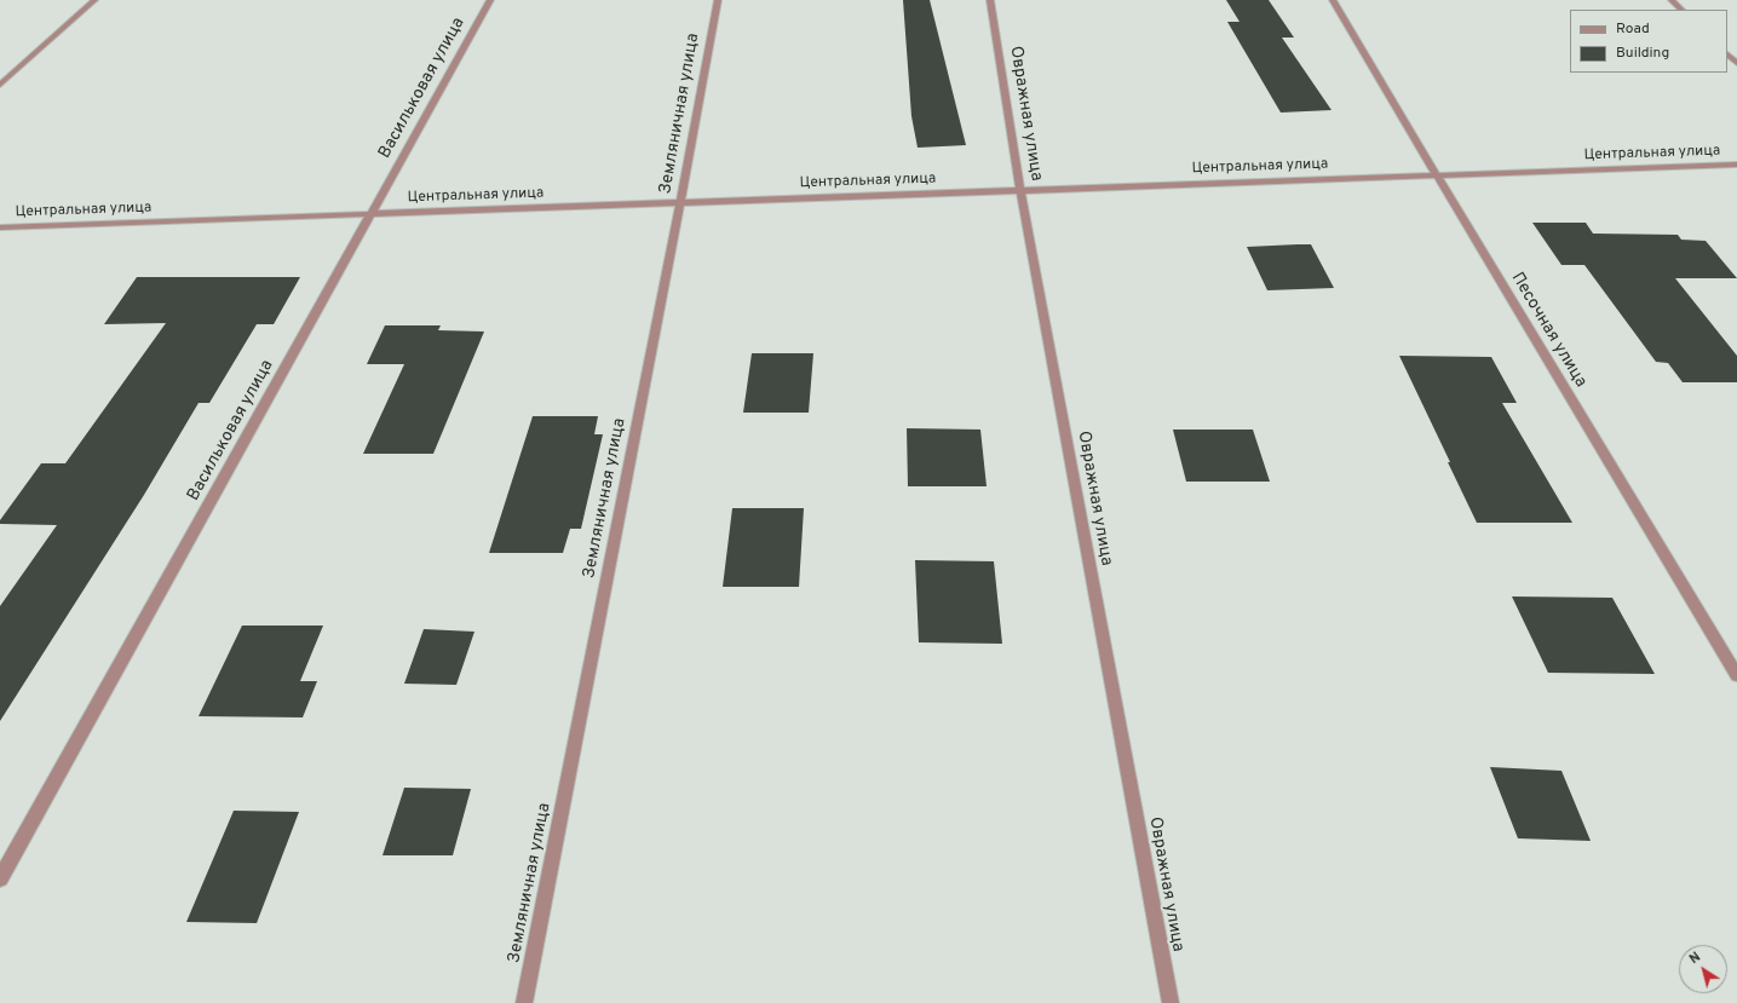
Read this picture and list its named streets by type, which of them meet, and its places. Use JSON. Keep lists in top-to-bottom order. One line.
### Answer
{"streets":{"street":["Васильковая улица","Земляничная улица","Овражная улица","Центральная улица","Песочная улица"]},"crossings":[["Васильковая улица","Центральная улица"],["Земляничная улица","Центральная улица"],["Овражная улица","Центральная улица"],["Центральная улица","Песочная улица"]],"legend":["Road","Building"],"north":"top left"}
